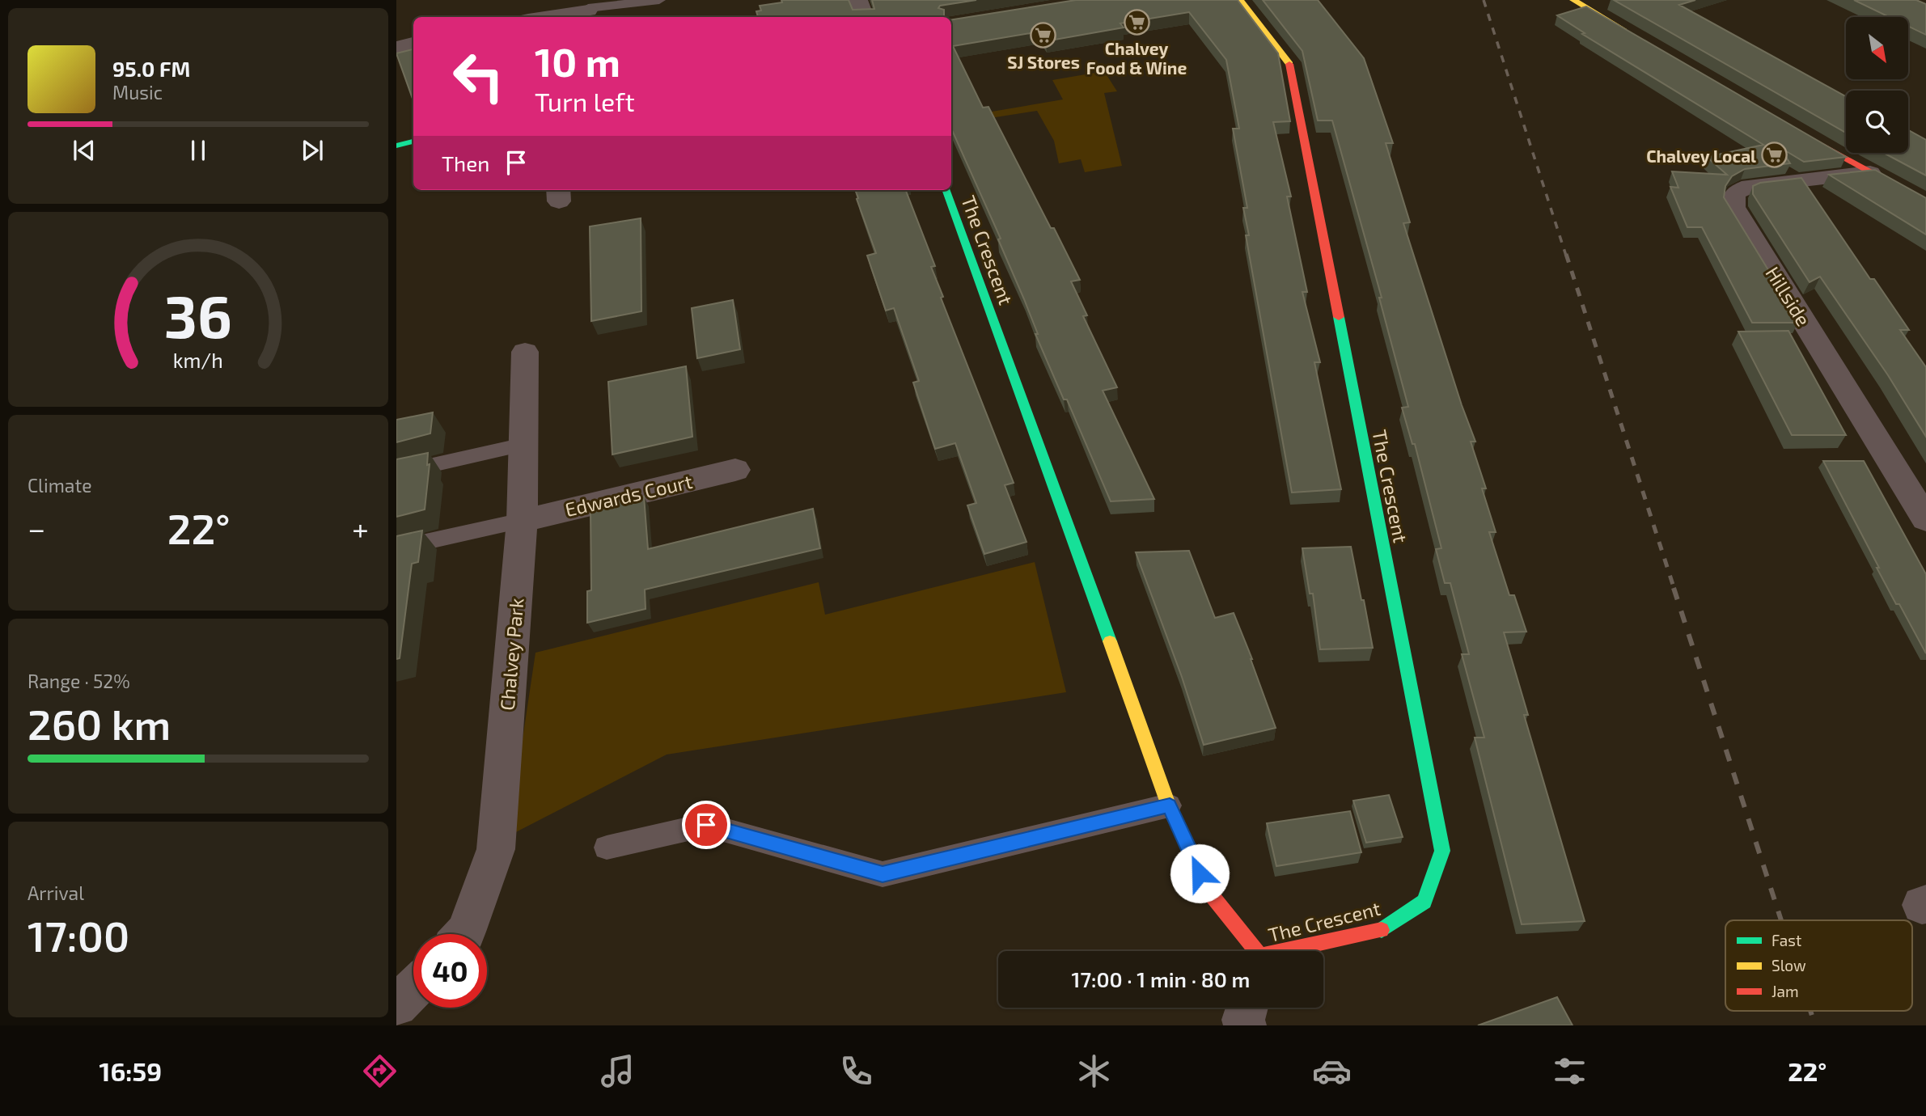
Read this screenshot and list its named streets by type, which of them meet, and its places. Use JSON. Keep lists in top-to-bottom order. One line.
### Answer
{"streets":{"street":["The Crescent","Hillside","Edwards Court","Chalvey Park"]},"crossings":[["Edwards Court","Chalvey Park"]],"places":{"supermarket":["Chalvey Food & Wine","SJ Stores","Chalvey Local"]},"legend":["Fast","Slow","Jam"],"north":"bottom right","page":{"turn":["10 m","Turn left"],"song":["95.0 FM","Music"],"then":"Then","tile":["Climate",["Range · 52%","260 km"],["Arrival","17:00"]],"heat":["−","22°","+"],"limit":"40","trip":"17:00 · 1 min · 80 m","tabs":["16:59","22°"],"gauge":["36","km/h"]}}
